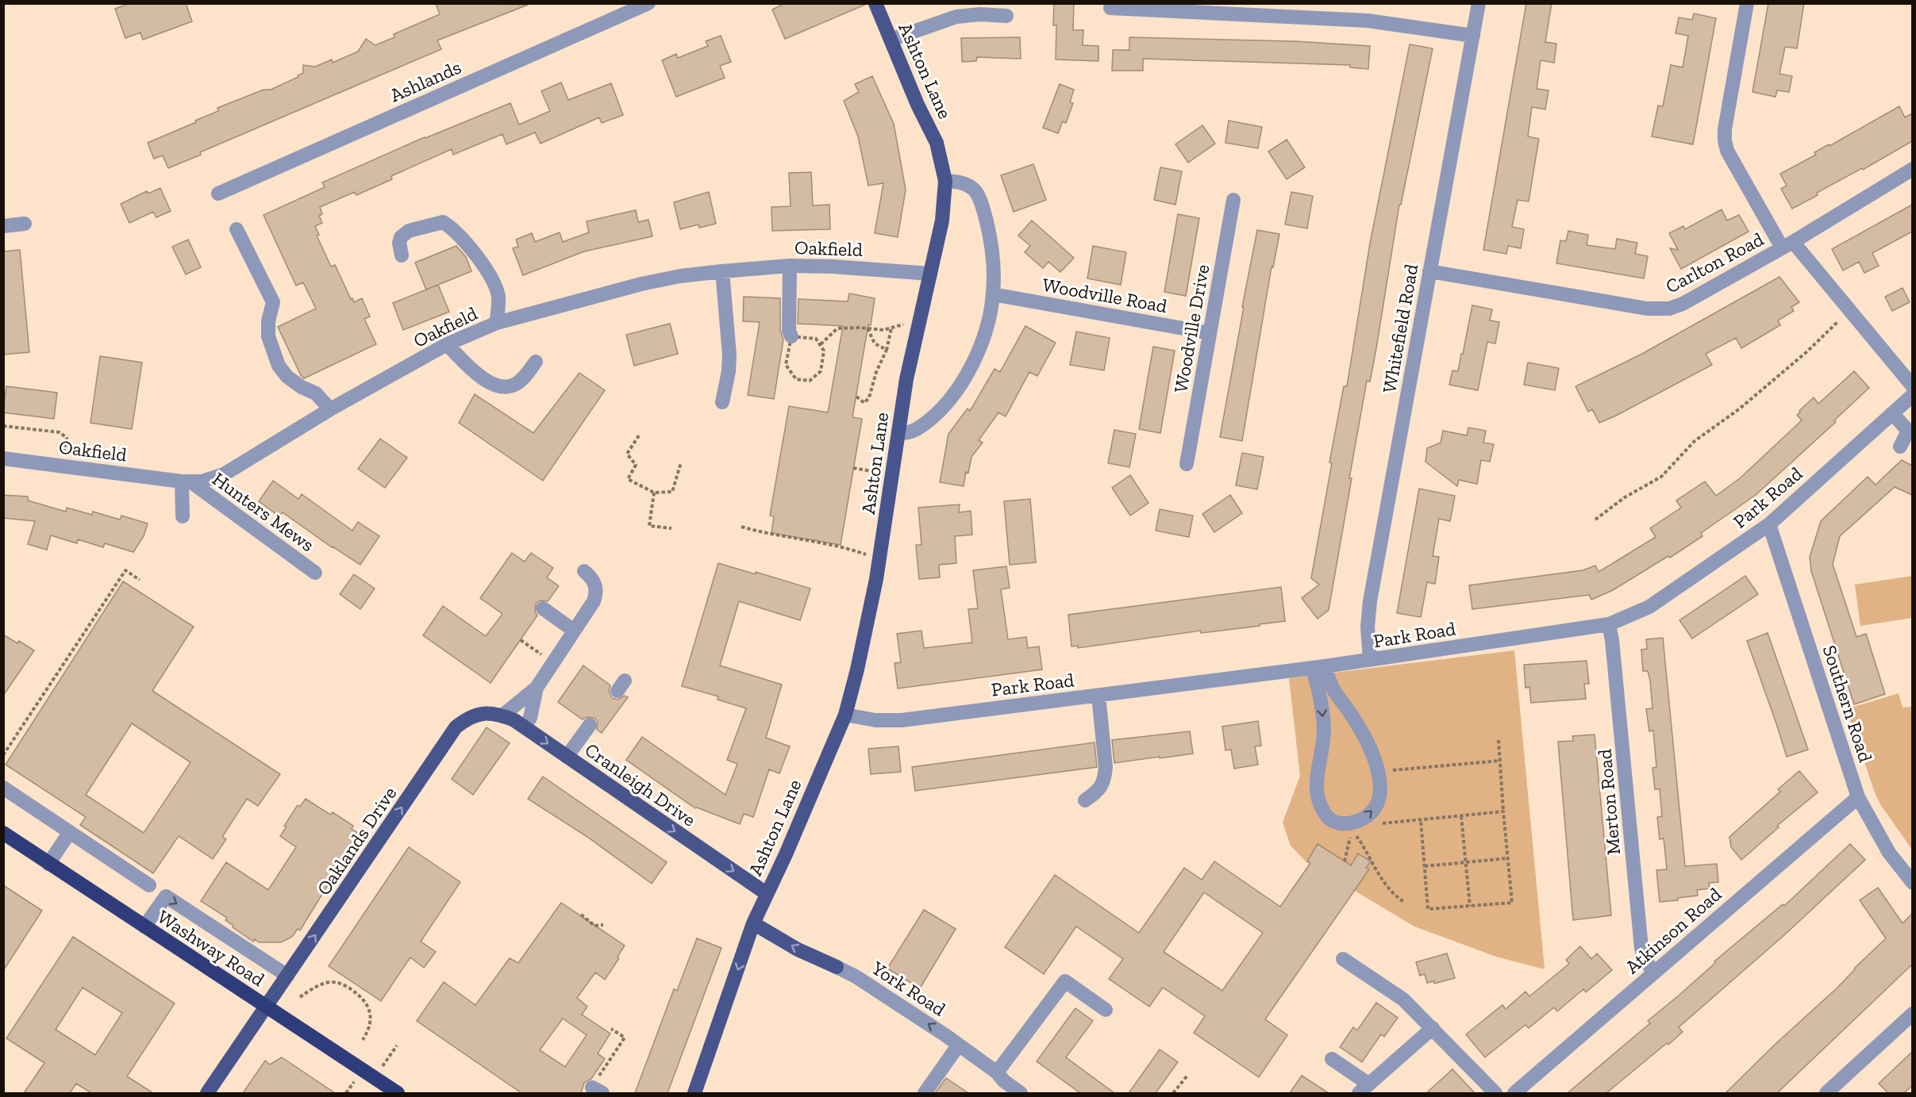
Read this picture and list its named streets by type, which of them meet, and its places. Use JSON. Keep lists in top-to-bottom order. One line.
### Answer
{"streets":{"highway":["Washway Road"],"main road":["Ashton Lane","Cranleigh Drive","Oaklands Drive"],"street":["Ashlands","Oakfield","Carlton Road","Woodville Road","Woodville Drive","Whitefield Road","Park Road","Hunters Mews","Southern Road","Merton Road","Atkinson Road","York Road"]},"crossings":[["Ashton Lane","Oakfield"],["Ashton Lane","Park Road"],["Ashton Lane","Cranleigh Drive"],["Oakfield","Hunters Mews"],["Carlton Road","Whitefield Road"],["Woodville Road","Woodville Drive"],["Whitefield Road","Park Road"],["Park Road","Southern Road"],["Park Road","Merton Road"],["Southern Road","Atkinson Road"],["Cranleigh Drive","Oaklands Drive"],["Merton Road","Atkinson Road"],["Oaklands Drive","Washway Road"]],"one_way":["Cranleigh Drive","Oaklands Drive","York Road"]}
